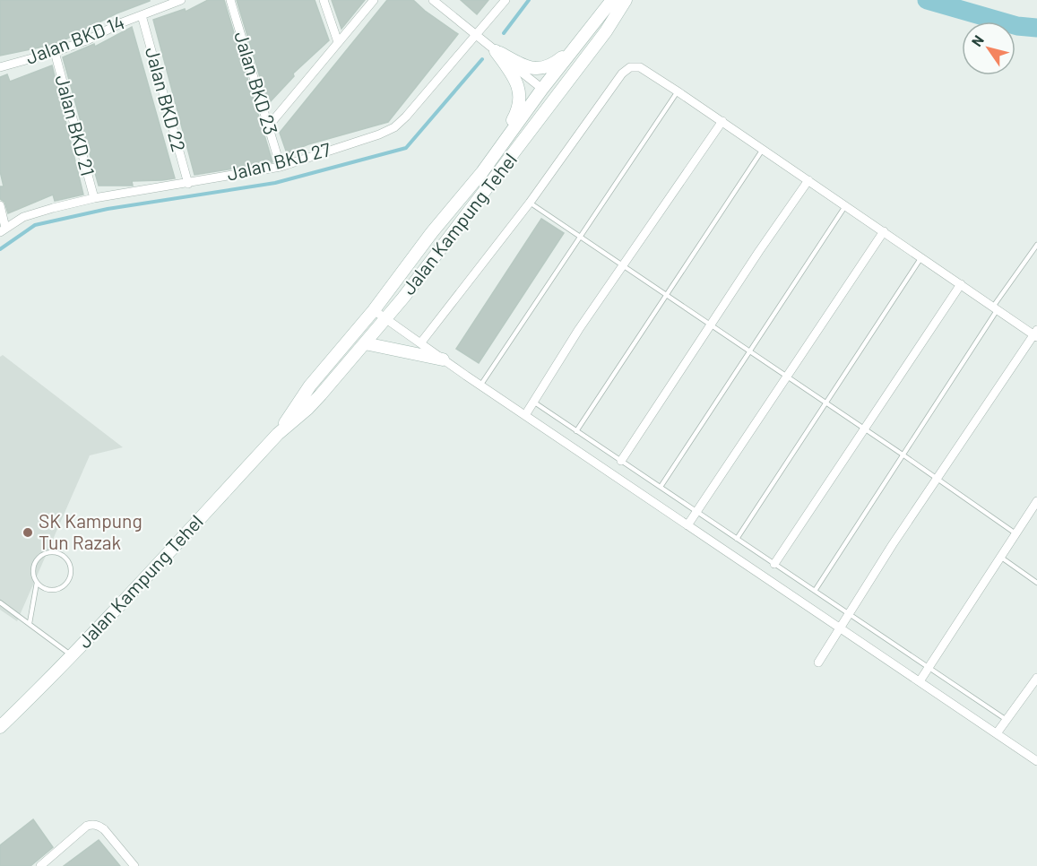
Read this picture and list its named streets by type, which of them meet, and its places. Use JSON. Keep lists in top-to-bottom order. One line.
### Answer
{"streets":{"main road":["Jalan Kampung Tehel"],"street":["Jalan BKD 14","Jalan BKD 23","Jalan BKD 22","Jalan BKD 21","Jalan BKD 27"]},"crossings":[["Jalan BKD 14","Jalan BKD 22"],["Jalan BKD 14","Jalan BKD 21"],["Jalan BKD 23","Jalan BKD 27"],["Jalan BKD 22","Jalan BKD 27"],["Jalan BKD 21","Jalan BKD 27"]],"places":["SK Kampung Tun Razak"],"north":"top left"}
